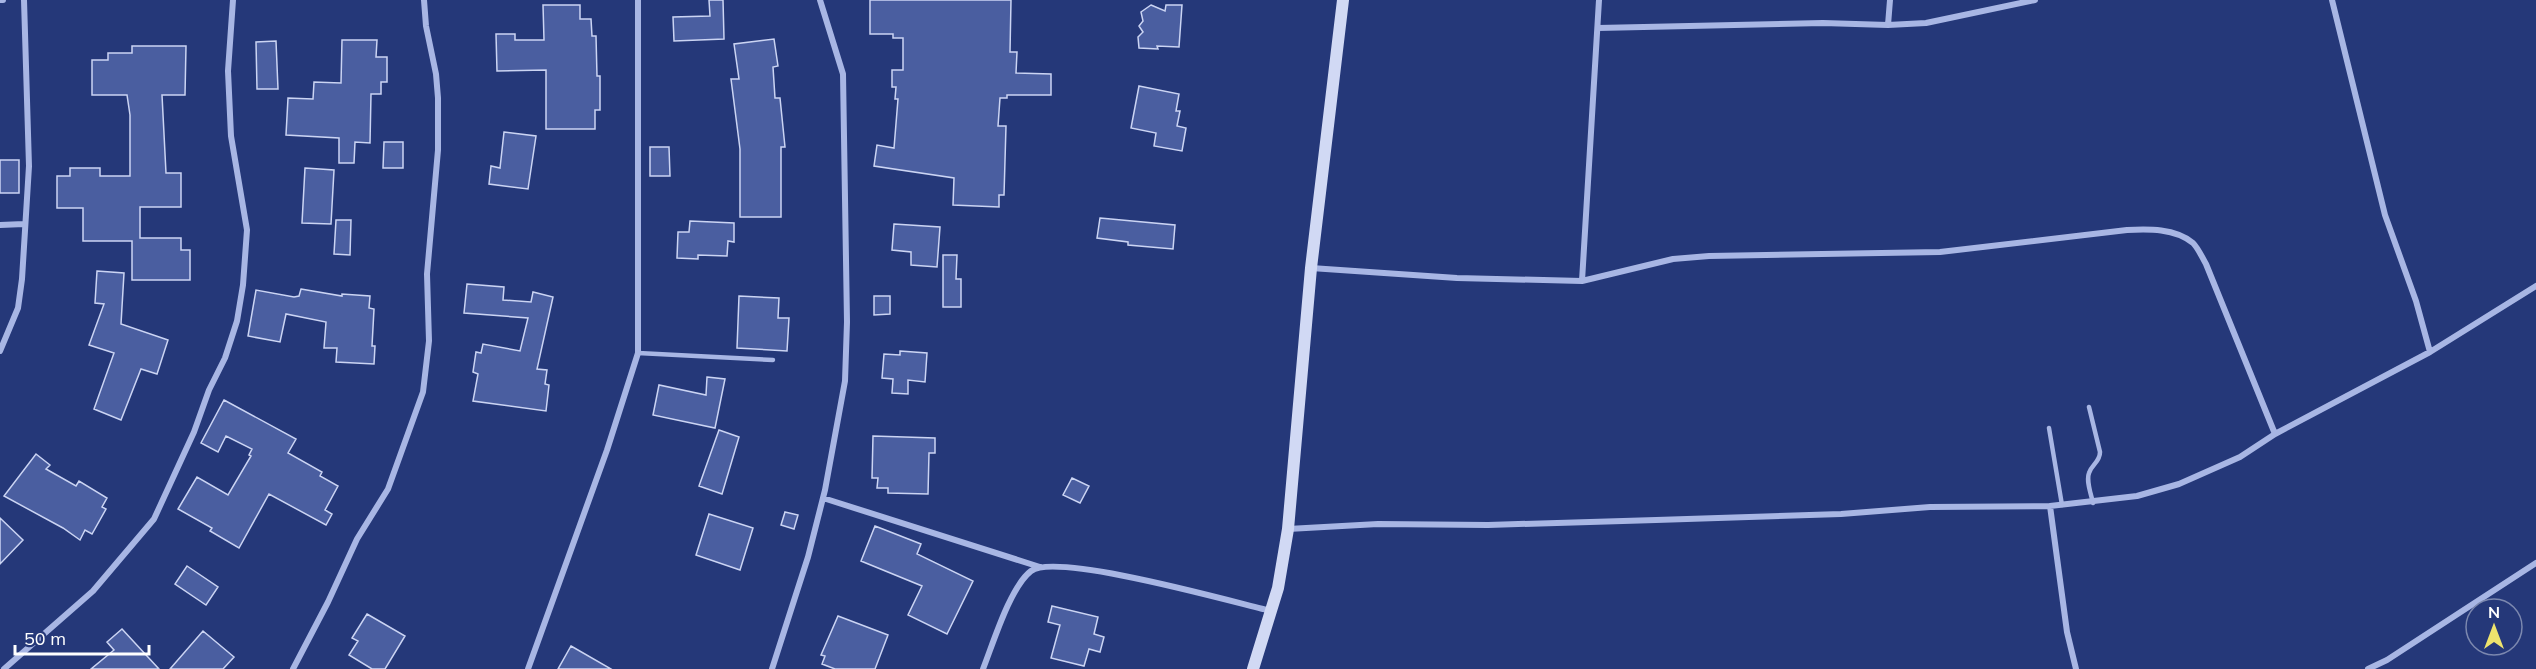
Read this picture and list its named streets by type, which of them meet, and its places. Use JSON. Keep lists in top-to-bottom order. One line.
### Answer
{"scale_bar":"50 m","north":"top"}
